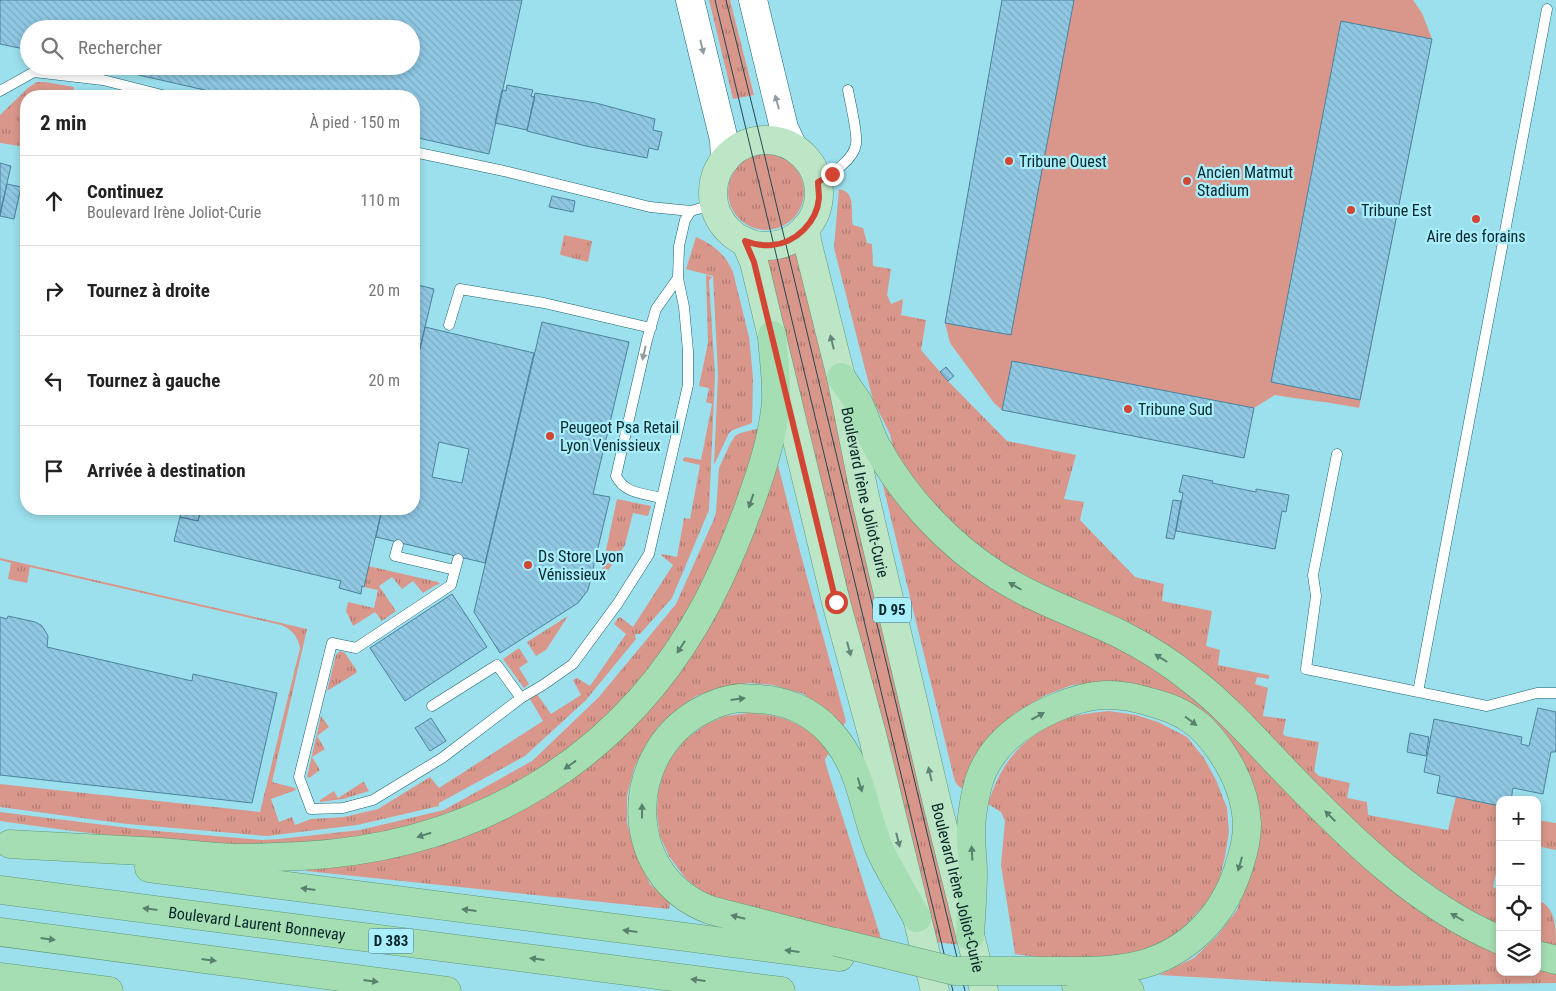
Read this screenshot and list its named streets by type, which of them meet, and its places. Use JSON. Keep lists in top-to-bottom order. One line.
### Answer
{"streets":{"highway":["Boulevard Laurent Bonnevay","D 383"],"main road":["Boulevard Irène Joliot-Curie","D 95"]},"places":["Tribune Ouest","Ancien Matmut Stadium","Tribune Est","Aire des forains","Tribune Sud","Peugeot Psa Retail Lyon Venissieux","Ds Store Lyon Vénissieux"],"page":{"search":"Rechercher","heading":["2 min","À pied · 150 m"],"list":[["Continuez","Boulevard Irène Joliot-Curie","110 m"],["Tournez à droite","20 m"],["Tournez à gauche","20 m"],"Arrivée à destination"],"map_buttons":["+","−"]}}
